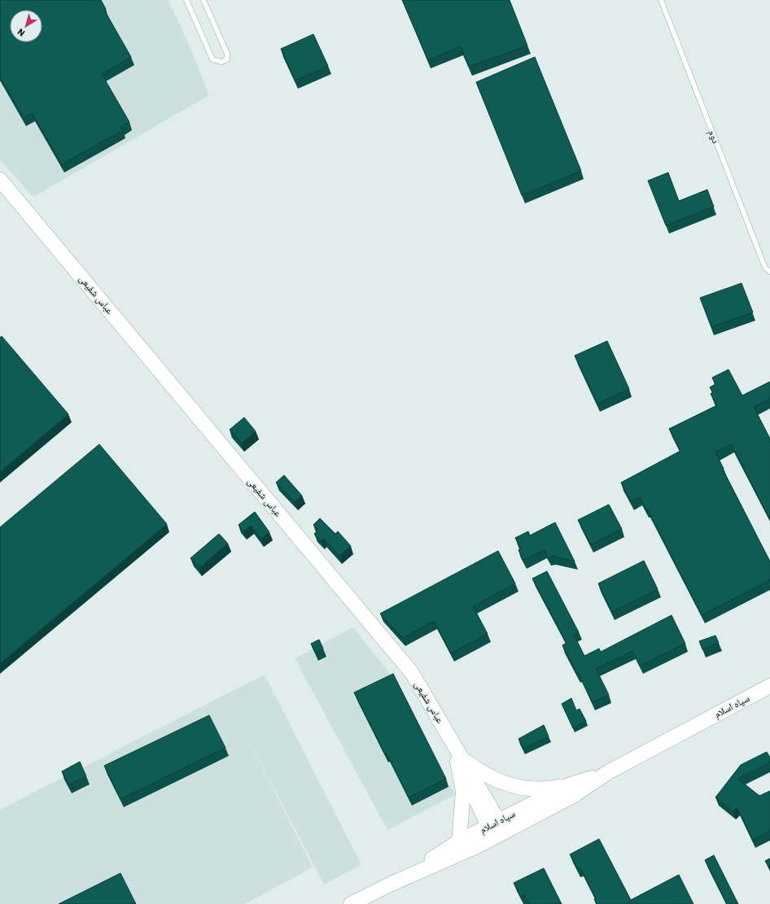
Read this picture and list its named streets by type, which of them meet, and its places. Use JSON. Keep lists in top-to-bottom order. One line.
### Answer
{"streets":{"main road":["عباس شفیعی","سپاه اسلام"],"lane":["دوم"]},"crossings":[["عباس شفیعی","سپاه اسلام"]],"north":"bottom left"}
